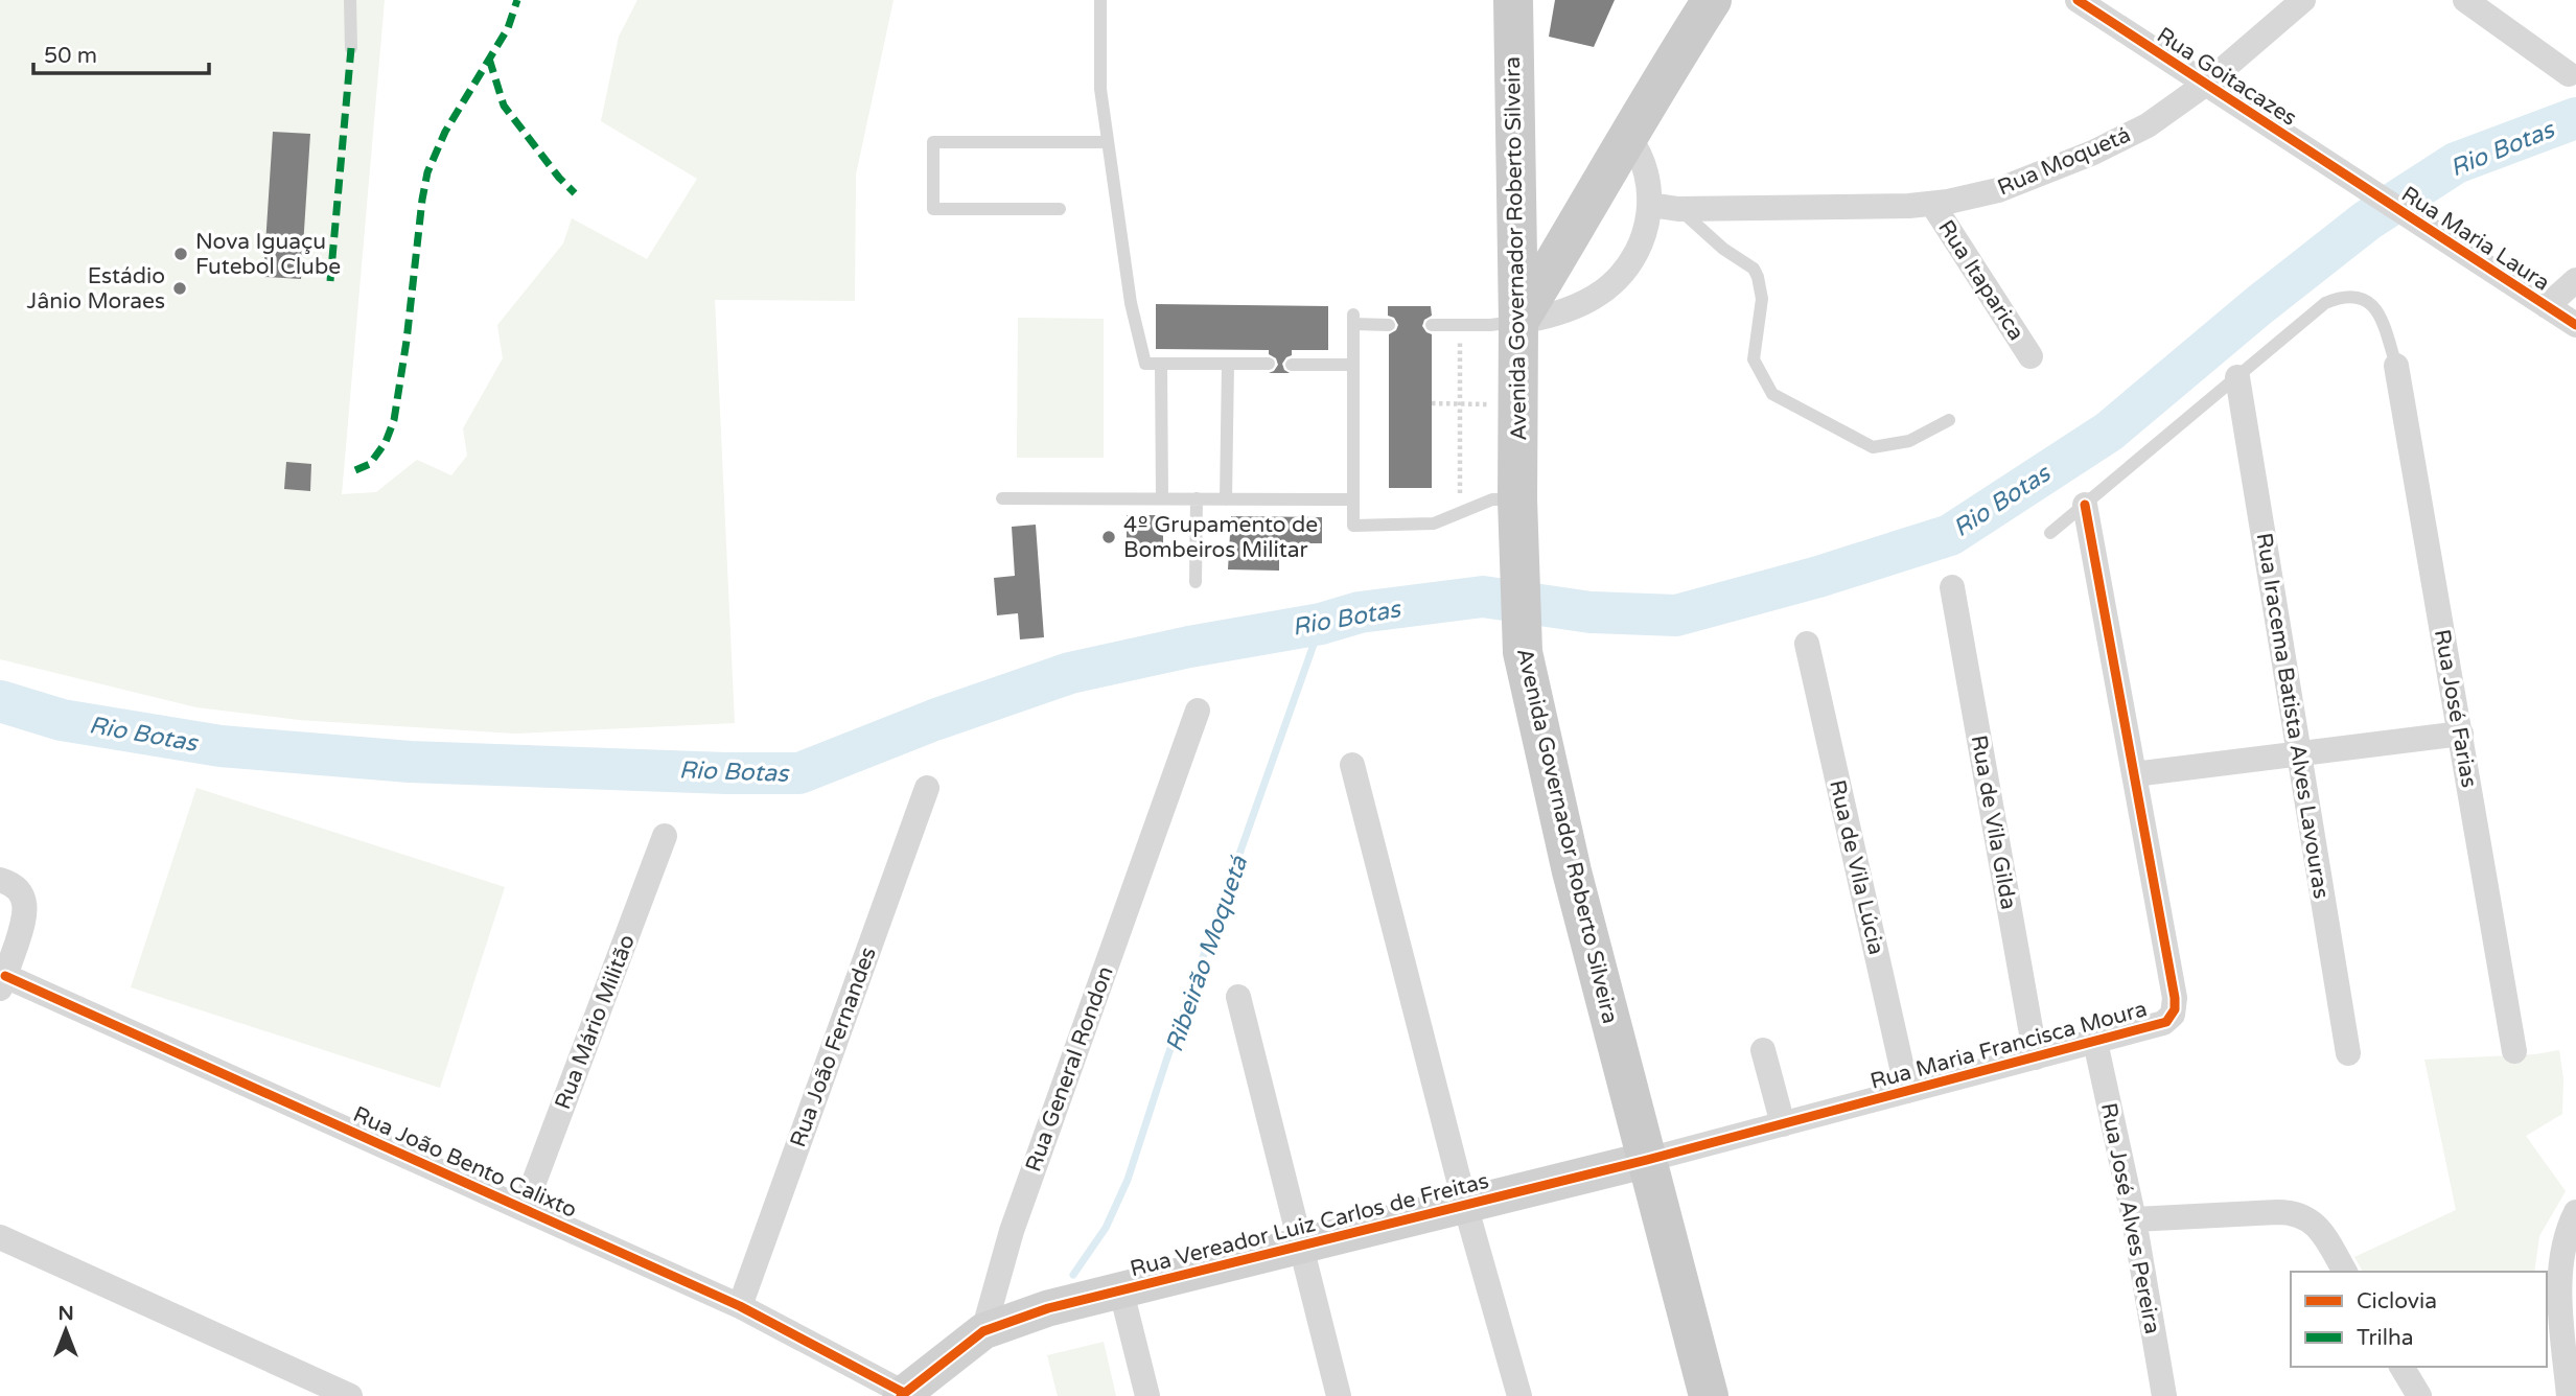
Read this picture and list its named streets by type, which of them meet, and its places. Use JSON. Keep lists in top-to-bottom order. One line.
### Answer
{"streets":{"main road":["Avenida Governador Roberto Silveira"],"street":["Rua Goitacazes","Rua Moquetá","Rua Maria Laura","Rua Itaparica","Rua José Farias","Rua Iracema Batista Alves Lavouras","Rua de Vila Gilda","Rua de Vila Lúcia","Rua Mário Militão","Rua Maria Francisca Moura","Rua João Fernandes","Rua General Rondon","Rua João Bento Calixto","Rua José Alves Pereira","Rua Vereador Luiz Carlos de Freitas"]},"crossings":[["Rua Goitacazes","Rua Moquetá"],["Rua Goitacazes","Rua Maria Laura"],["Rua Moquetá","Rua Itaparica"],["Avenida Governador Roberto Silveira","Rua Maria Francisca Moura"],["Avenida Governador Roberto Silveira","Rua Vereador Luiz Carlos de Freitas"],["Rua de Vila Gilda","Rua Maria Francisca Moura"],["Rua de Vila Lúcia","Rua Maria Francisca Moura"],["Rua Mário Militão","Rua João Bento Calixto"],["Rua Maria Francisca Moura","Rua José Alves Pereira"],["Rua Maria Francisca Moura","Rua Vereador Luiz Carlos de Freitas"],["Rua João Fernandes","Rua João Bento Calixto"],["Rua General Rondon","Rua Vereador Luiz Carlos de Freitas"]],"water":["Rio Botas","Ribeirão Moquetá"],"places":["Nova Iguaçu Futebol Clube","Estádio Jânio Moraes","4º Grupamento de Bombeiros Militar"],"legend":["Ciclovia","Trilha"],"scale_bar":"50 m","north":"top"}
